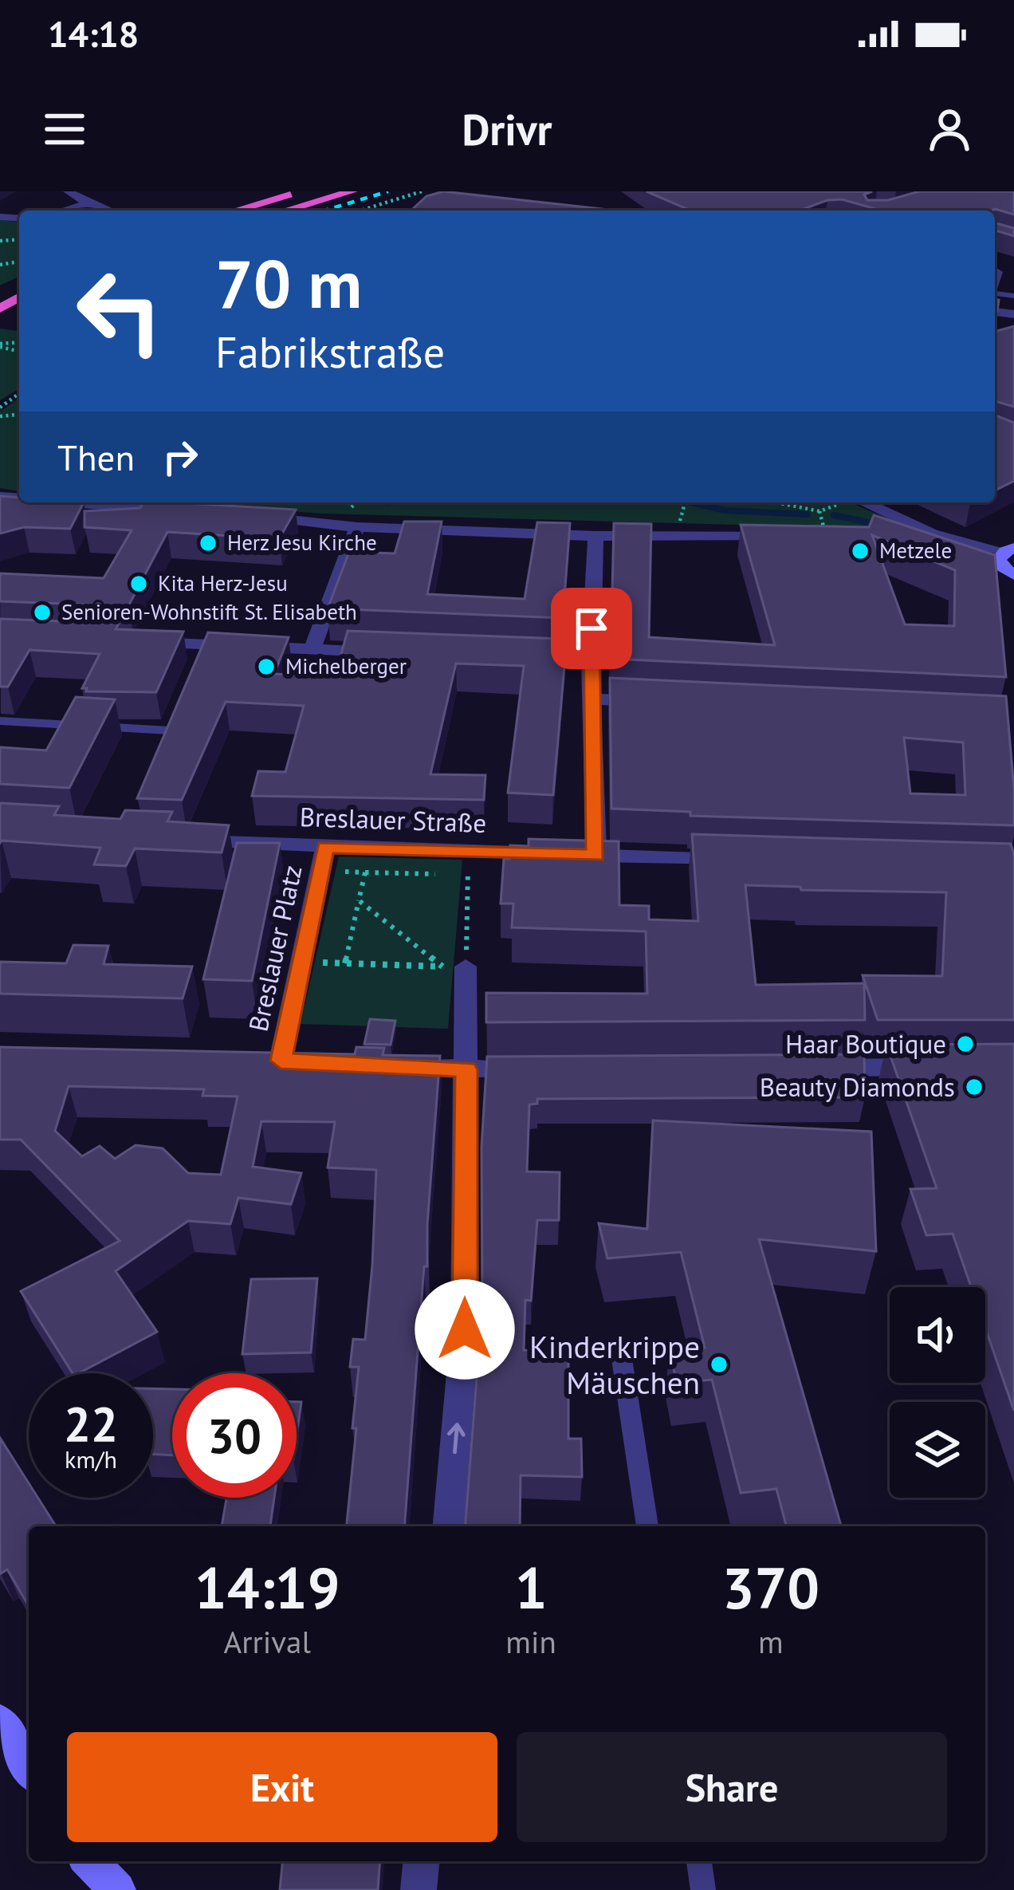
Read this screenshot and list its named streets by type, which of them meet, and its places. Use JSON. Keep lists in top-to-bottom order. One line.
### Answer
{"streets":{"street":["Breslauer Straße","Breslauer Platz"]},"crossings":[["Breslauer Straße","Breslauer Platz"]],"places":["Herz Jesu Kirche","Metzele","Kita Herz-Jesu","Senioren-Wohnstift St. Elisabeth","Michelberger","Haar Boutique","Beauty Diamonds","Kinderkrippe Mäuschen"],"page":{"status":"14:18","header":"Drivr","turn":["70 m","Fabrikstraße"],"then":"Then","speed":"22 km/h","limit":"30","eta":["14:19","Arrival","1","min","370","m"],"buttons":["Exit","Share"]}}
